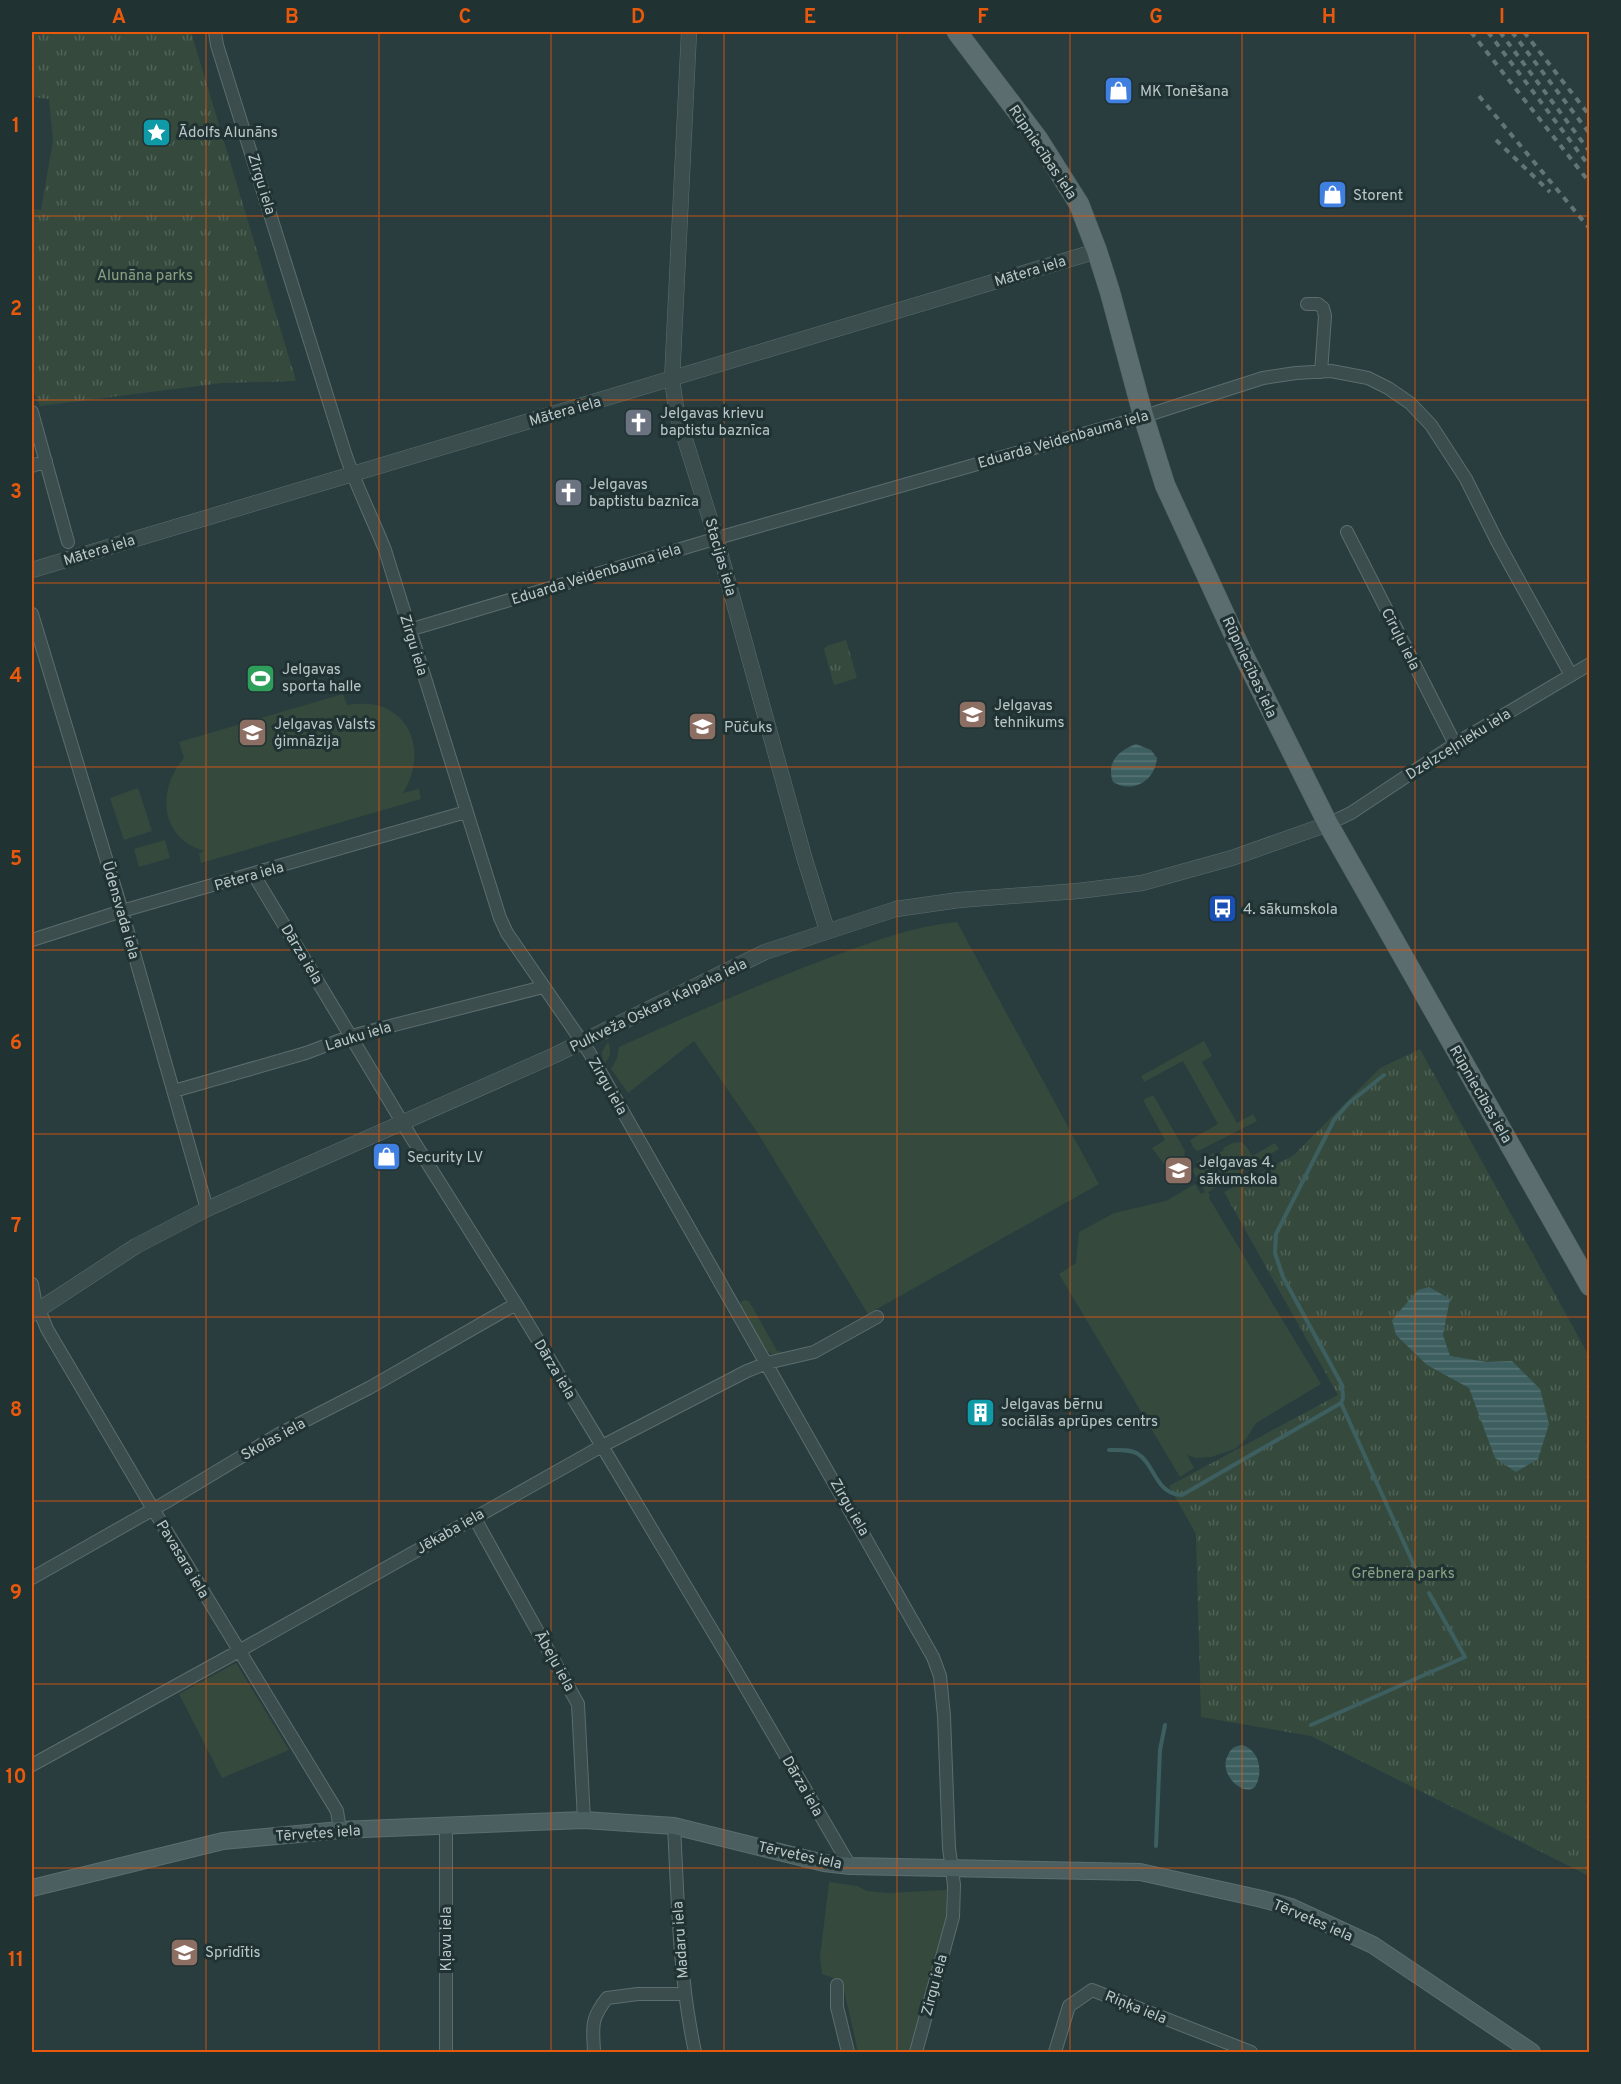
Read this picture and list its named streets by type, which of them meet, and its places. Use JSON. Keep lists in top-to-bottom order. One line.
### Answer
{"streets":{"main road":["Rūpniecības iela","Tērvetes iela"],"street":["Zirgu iela","Mātera iela","Eduarda Veidenbauma iela","Stacijas iela","Cīruļu iela","Dzelzceļnieku iela","Pētera iela","Ūdensvada iela","Dārza iela","Pulkveža Oskara Kalpaka iela","Lauku iela","Skolas iela","Jēkaba iela","Pavasara iela","Ābeļu iela","Kļavu iela","Madaru iela","Riņķa iela"]},"crossings":[["Rūpniecības iela","Mātera iela"],["Rūpniecības iela","Eduarda Veidenbauma iela"],["Rūpniecības iela","Dzelzceļnieku iela"],["Rūpniecības iela","Pulkveža Oskara Kalpaka iela"],["Zirgu iela","Mātera iela"],["Zirgu iela","Eduarda Veidenbauma iela"],["Zirgu iela","Pētera iela"],["Zirgu iela","Pulkveža Oskara Kalpaka iela"],["Zirgu iela","Lauku iela"],["Zirgu iela","Jēkaba iela"],["Zirgu iela","Tērvetes iela"],["Mātera iela","Stacijas iela"],["Eduarda Veidenbauma iela","Stacijas iela"],["Eduarda Veidenbauma iela","Dzelzceļnieku iela"],["Stacijas iela","Pulkveža Oskara Kalpaka iela"],["Cīruļu iela","Dzelzceļnieku iela"],["Dzelzceļnieku iela","Pulkveža Oskara Kalpaka iela"],["Pētera iela","Ūdensvada iela"],["Pētera iela","Dārza iela"],["Ūdensvada iela","Pulkveža Oskara Kalpaka iela"],["Ūdensvada iela","Lauku iela"],["Dārza iela","Pulkveža Oskara Kalpaka iela"],["Dārza iela","Lauku iela"],["Dārza iela","Skolas iela"],["Dārza iela","Jēkaba iela"],["Dārza iela","Tērvetes iela"],["Pulkveža Oskara Kalpaka iela","Pavasara iela"],["Skolas iela","Pavasara iela"],["Jēkaba iela","Pavasara iela"],["Jēkaba iela","Ābeļu iela"],["Pavasara iela","Tērvetes iela"],["Ābeļu iela","Tērvetes iela"],["Tērvetes iela","Kļavu iela"],["Tērvetes iela","Madaru iela"]],"parks":["Alunāna parks","Grēbnera parks"],"places":{"shop":["MK Tonēšana","Storent","Security LV"],"place":["Ādolfs Alunāns"],"church":["Jelgavas krievu baptistu baznīca","Jelgavas baptistu baznīca"],"sports":["Jelgavas sporta halle"],"school or university":["Jelgavas tehnikums","Pūčuks","Jelgavas Valsts ģimnāzija","Jelgavas 4. sākumskola","Sprīdītis"],"bus stop":["4. sākumskola"],"building":["Jelgavas bērnu sociālās aprūpes centrs"]},"grid":{"columns":["A","B","C","D","E","F","G","H","I"],"rows":["1","2","3","4","5","6","7","8","9","10","11"]}}
